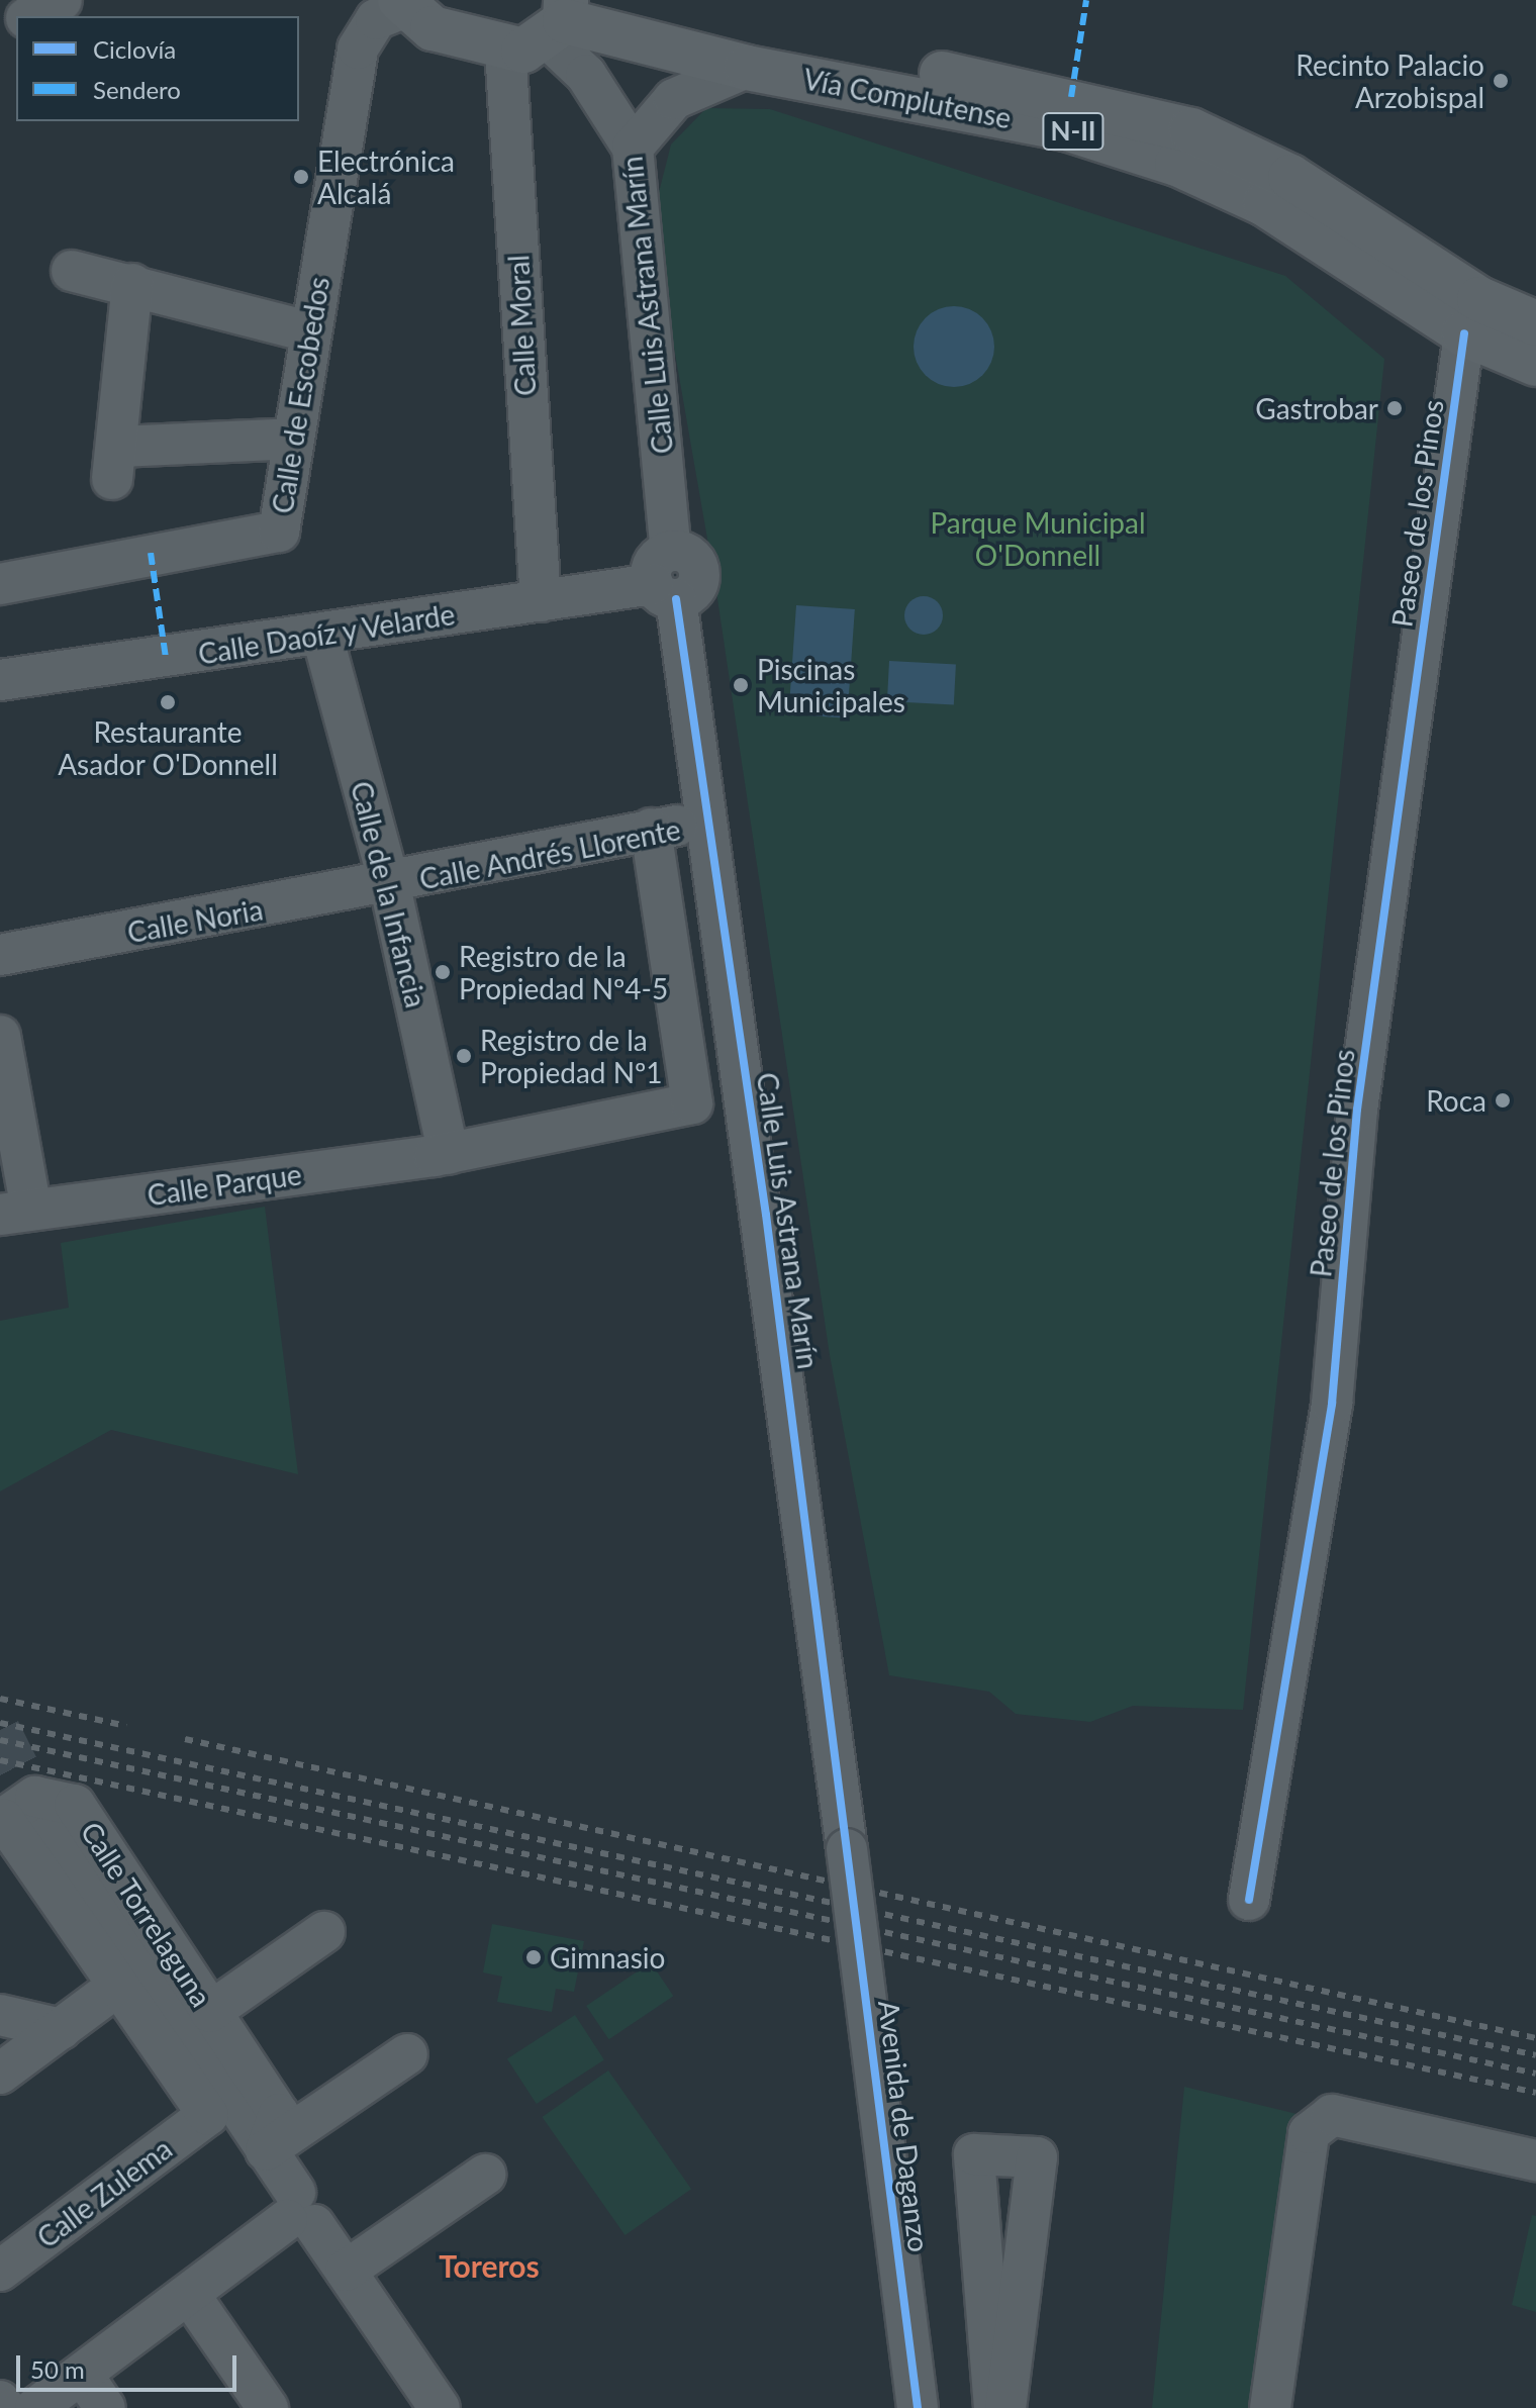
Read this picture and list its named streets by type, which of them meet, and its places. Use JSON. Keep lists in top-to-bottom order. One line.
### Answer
{"streets":{"main road":["Vía Complutense","N-II"],"street":["Calle Luis Astrana Marín","Calle Moral","Calle de Escobedos","Paseo de los Pinos","Calle Daoíz y Velarde","Calle Andrés Llorente","Calle de la Infancia","Calle Noria","Calle Parque","Calle Torrelaguna","Avenida de Daganzo","Calle Zulema"]},"crossings":[["Vía Complutense","Calle Luis Astrana Marín"],["Vía Complutense","Paseo de los Pinos"],["Calle Luis Astrana Marín","Calle Daoíz y Velarde"],["Calle Luis Astrana Marín","Calle Andrés Llorente"],["Calle Luis Astrana Marín","Avenida de Daganzo"],["Calle Moral","Calle Daoíz y Velarde"],["Calle Daoíz y Velarde","Calle de la Infancia"],["Calle Andrés Llorente","Calle de la Infancia"],["Calle Andrés Llorente","Calle Noria"],["Calle Andrés Llorente","Calle Parque"],["Calle de la Infancia","Calle Noria"],["Calle de la Infancia","Calle Parque"],["Calle Torrelaguna","Calle Zulema"]],"districts":["Toreros"],"parks":["Parque Municipal O'Donnell"],"places":["Recinto Palacio Arzobispal","Electrónica Alcalá","Gastrobar","Piscinas Municipales","Restaurante Asador O'Donnell","Registro de la Propiedad Nº4-5","Registro de la Propiedad Nº1","Roca","Gimnasio"],"legend":["Ciclovía","Sendero"],"scale_bar":"50 m"}
